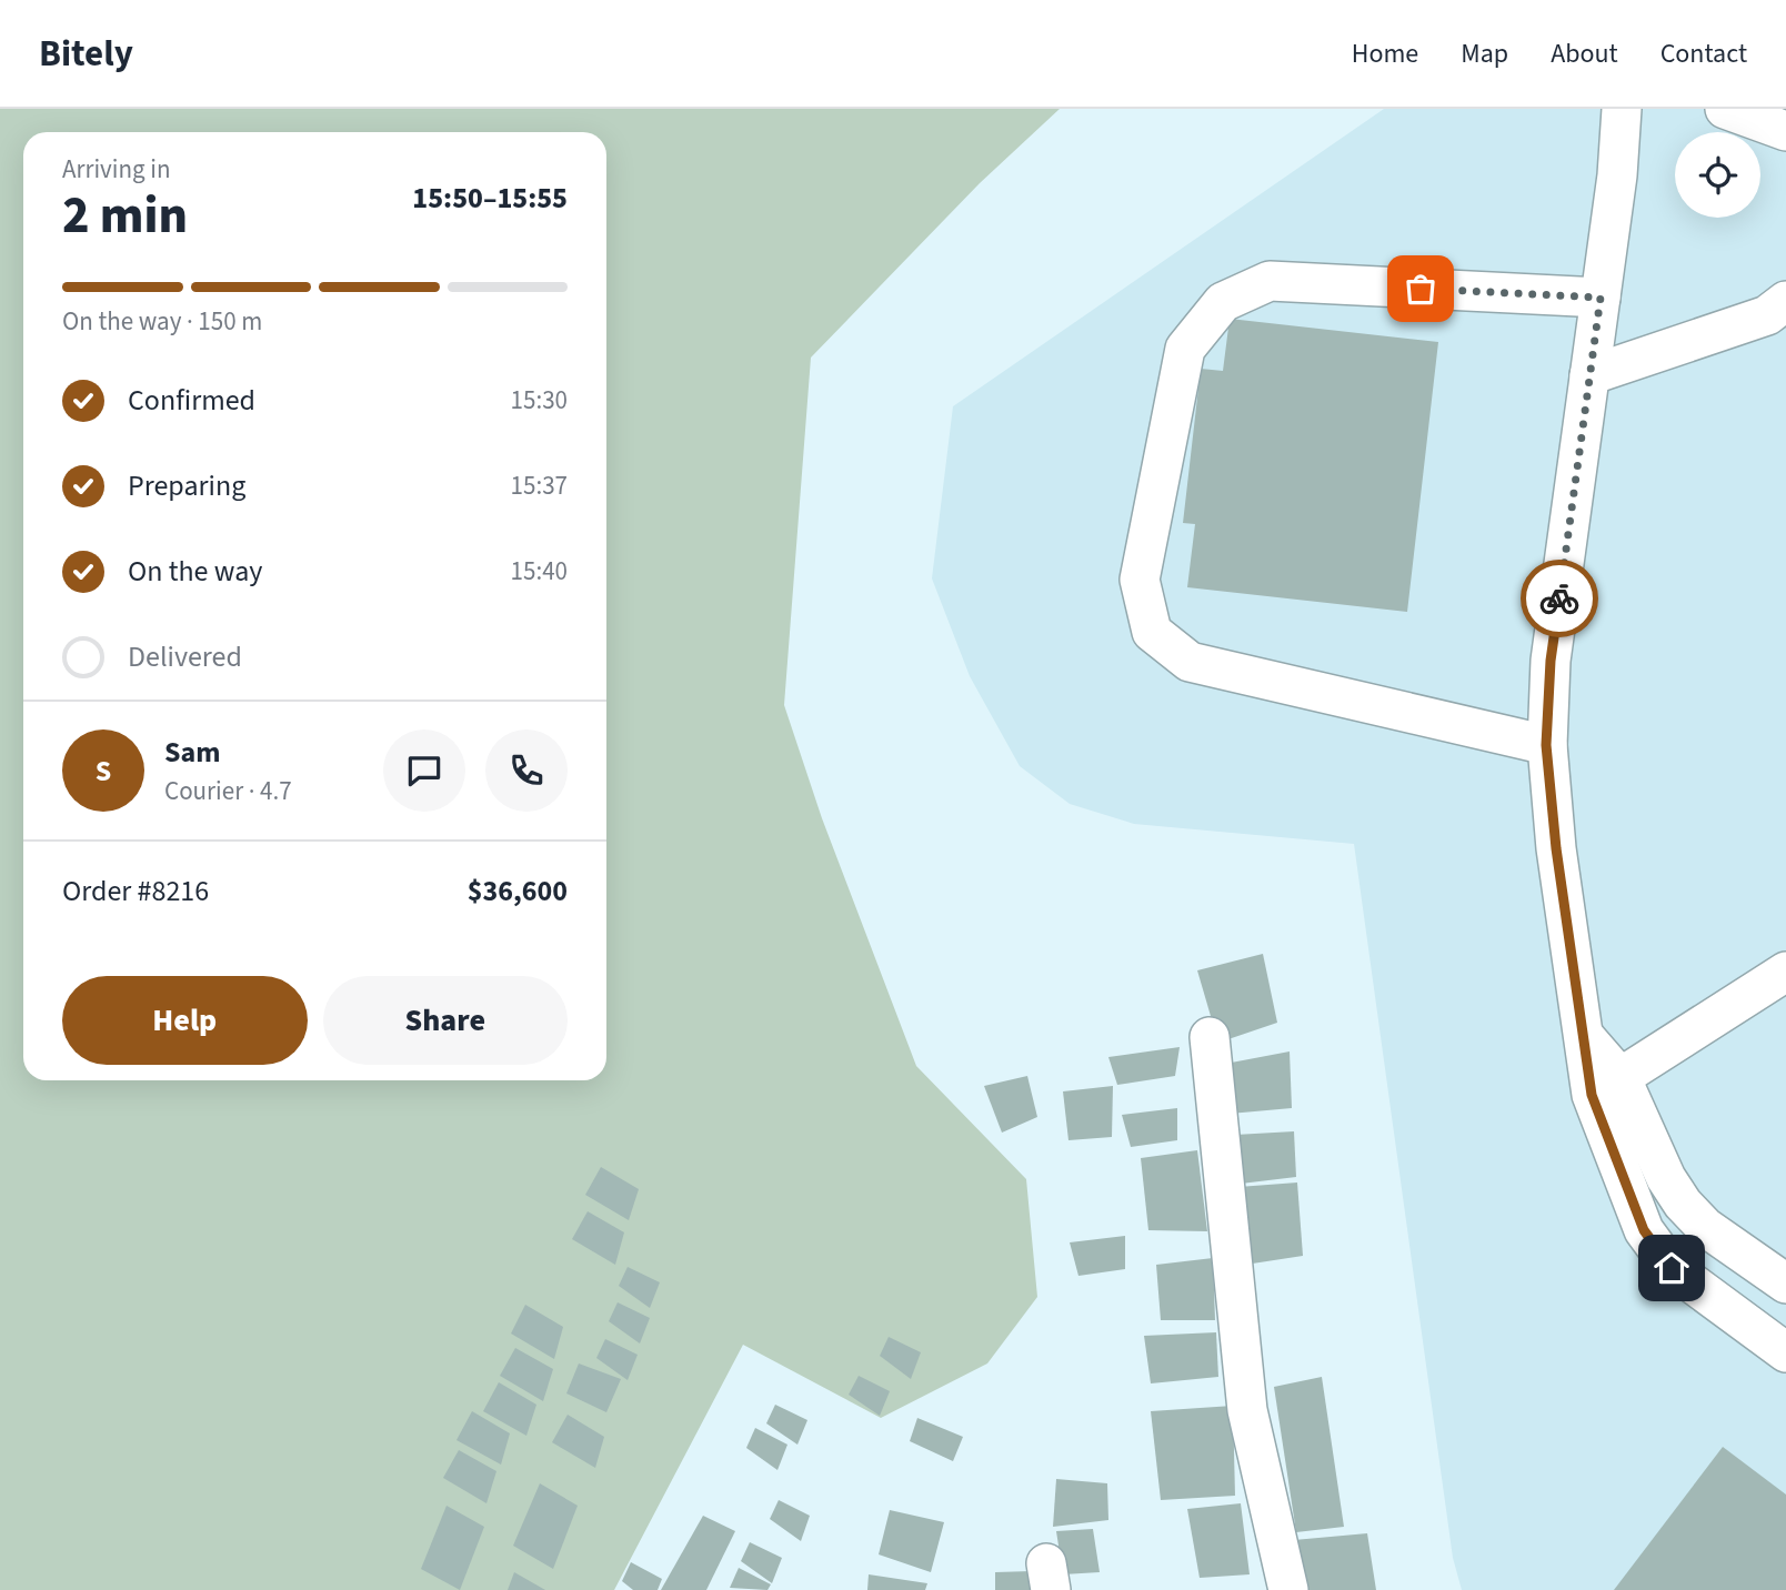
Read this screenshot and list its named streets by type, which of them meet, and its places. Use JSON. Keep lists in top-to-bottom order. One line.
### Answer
{"page":{"header":"Bitely","nav":["Home","Map","About","Contact"],"heading":["2 min","Arriving in","15:50–15:55"],"panel":["Sam","Courier · 4.7","Order #8216","$36,600"],"bar":"On the way · 150 m","list":[["Confirmed","15:30"],["Preparing","15:37"],["On the way","15:40"],"Delivered"],"round":"S","buttons":["Help","Share"]}}
